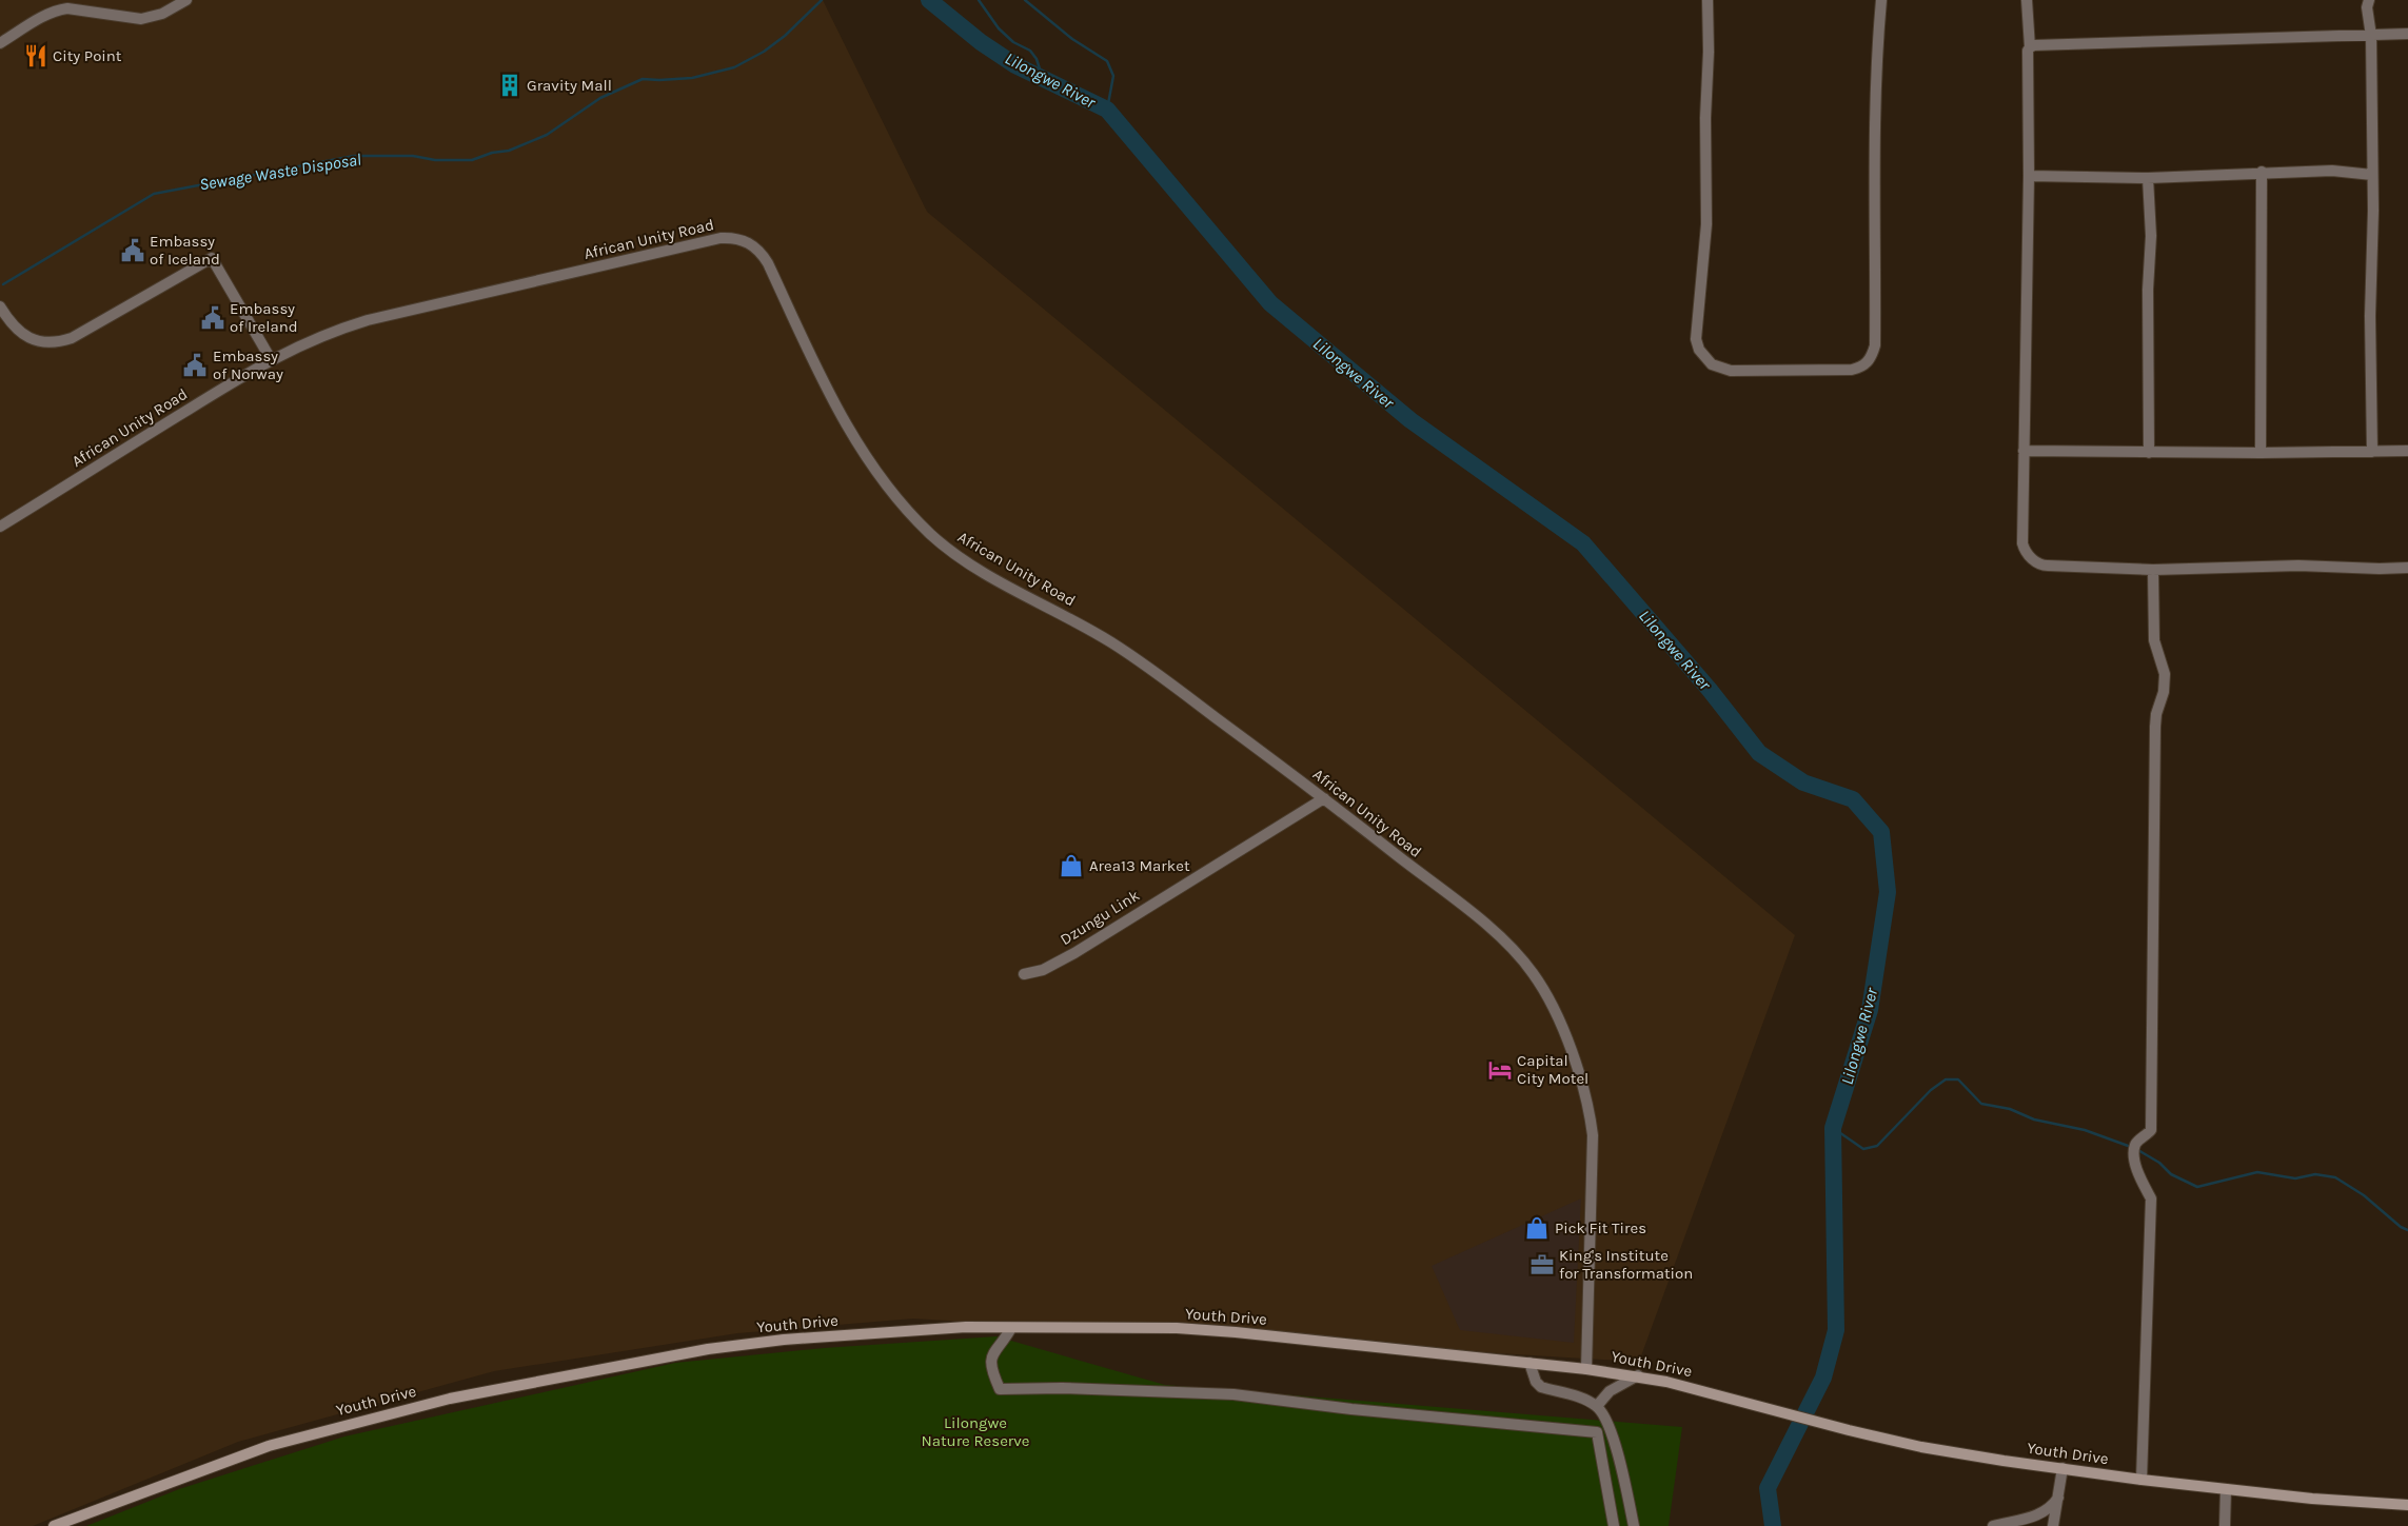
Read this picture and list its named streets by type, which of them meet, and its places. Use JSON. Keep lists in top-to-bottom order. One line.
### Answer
{"streets":{"street":["African Unity Road","Dzungu Link","Youth Drive"]},"crossings":[["African Unity Road","Dzungu Link"],["African Unity Road","Youth Drive"]],"water":["Lilongwe River","Sewage Waste Disposal"],"parks":["Lilongwe Nature Reserve"],"places":{"restaurant":["City Point"],"building":["Gravity Mall"],"public building":["Embassy of Iceland","Embassy of Ireland","Embassy of Norway"],"shop":["Area13 Market","Pick Fit Tires"],"hotel":["Capital City Motel"],"office":["King's Institute for Transformation"]}}
